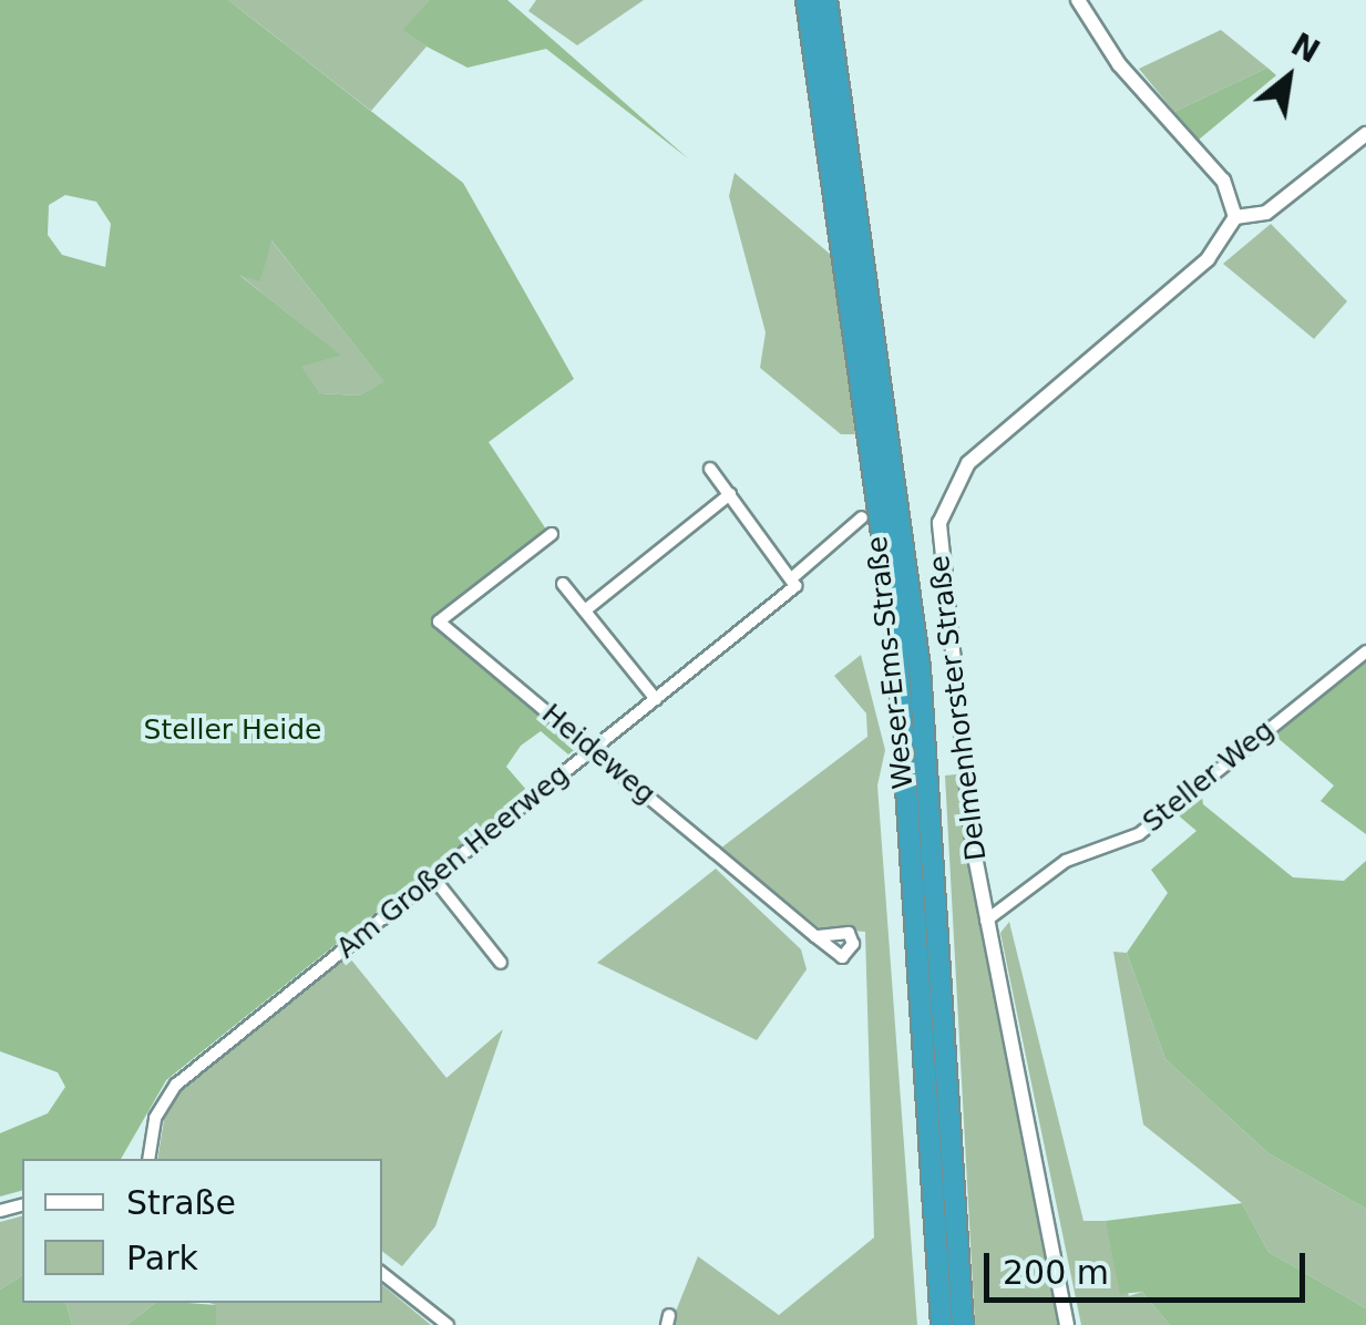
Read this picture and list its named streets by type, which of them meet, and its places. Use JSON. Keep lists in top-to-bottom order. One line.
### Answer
{"streets":{"highway":["Weser-Ems-Straße"],"street":["Delmenhorster Straße","Heideweg","Steller Weg","Am Großen Heerweg"]},"crossings":[["Delmenhorster Straße","Steller Weg"],["Heideweg","Am Großen Heerweg"]],"parks":["Steller Heide"],"legend":["Straße","Park"],"scale_bar":"200 m","north":"top right"}
